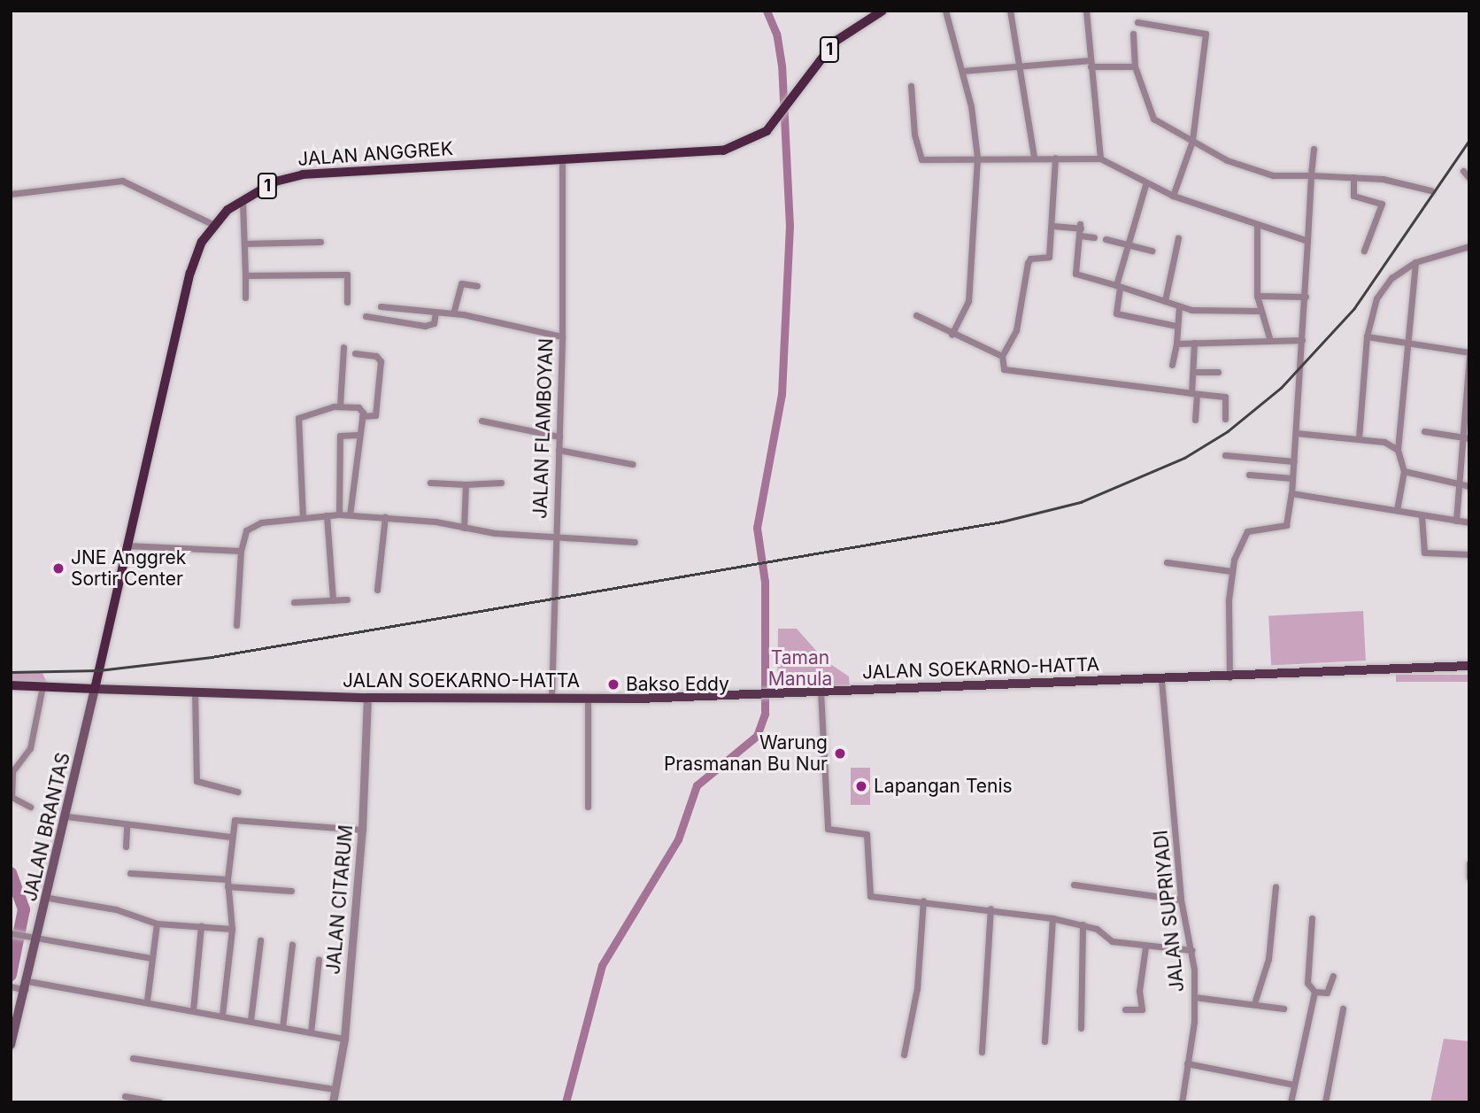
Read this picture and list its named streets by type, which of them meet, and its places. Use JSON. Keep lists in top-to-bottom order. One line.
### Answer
{"streets":{"highway":["1","JALAN ANGGREK","JALAN SOEKARNO-HATTA"],"main road":["JALAN BRANTAS"],"street":["JALAN FLAMBOYAN","JALAN CITARUM","JALAN SUPRIYADI"]},"crossings":[["JALAN ANGGREK","JALAN FLAMBOYAN"],["JALAN FLAMBOYAN","JALAN SOEKARNO-HATTA"],["JALAN SOEKARNO-HATTA","JALAN BRANTAS"],["JALAN SOEKARNO-HATTA","JALAN CITARUM"],["JALAN SOEKARNO-HATTA","JALAN SUPRIYADI"]],"parks":["Taman Manula"],"places":["JNE Anggrek Sortir Center","Bakso Eddy","Warung Prasmanan Bu Nur","Lapangan Tenis"]}
